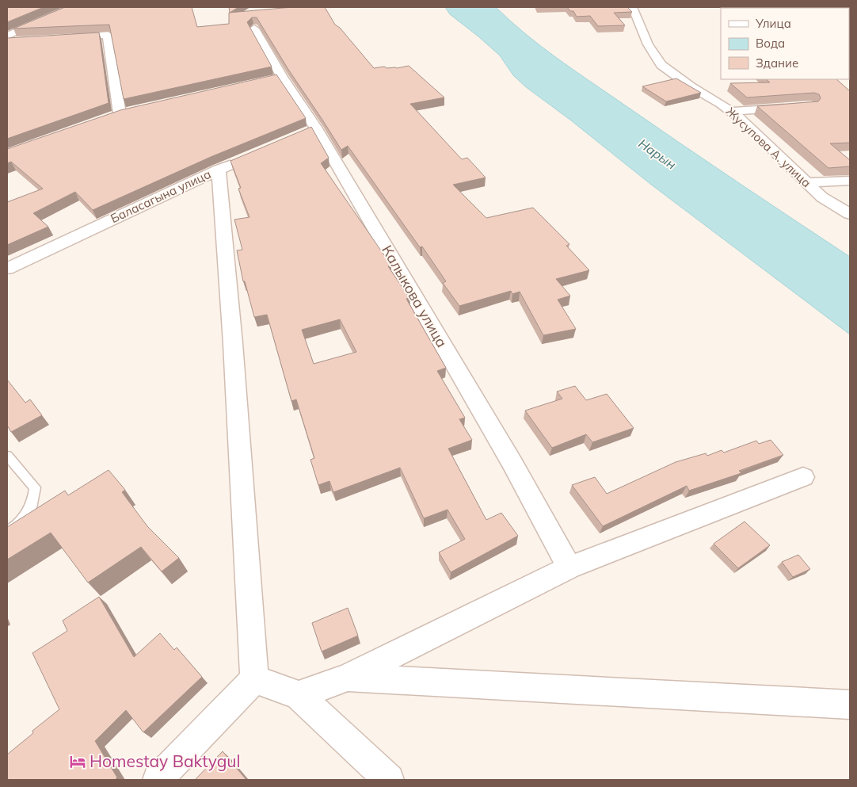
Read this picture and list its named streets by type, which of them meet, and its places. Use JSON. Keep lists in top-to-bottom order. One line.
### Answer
{"streets":{"street":["Жусупова А. улица","Баласагына улица","Калыкова улица"]},"water":["Нарын"],"places":{"hotel":["Homestay Baktygul"]},"legend":["Улица","Вода","Здание"]}
